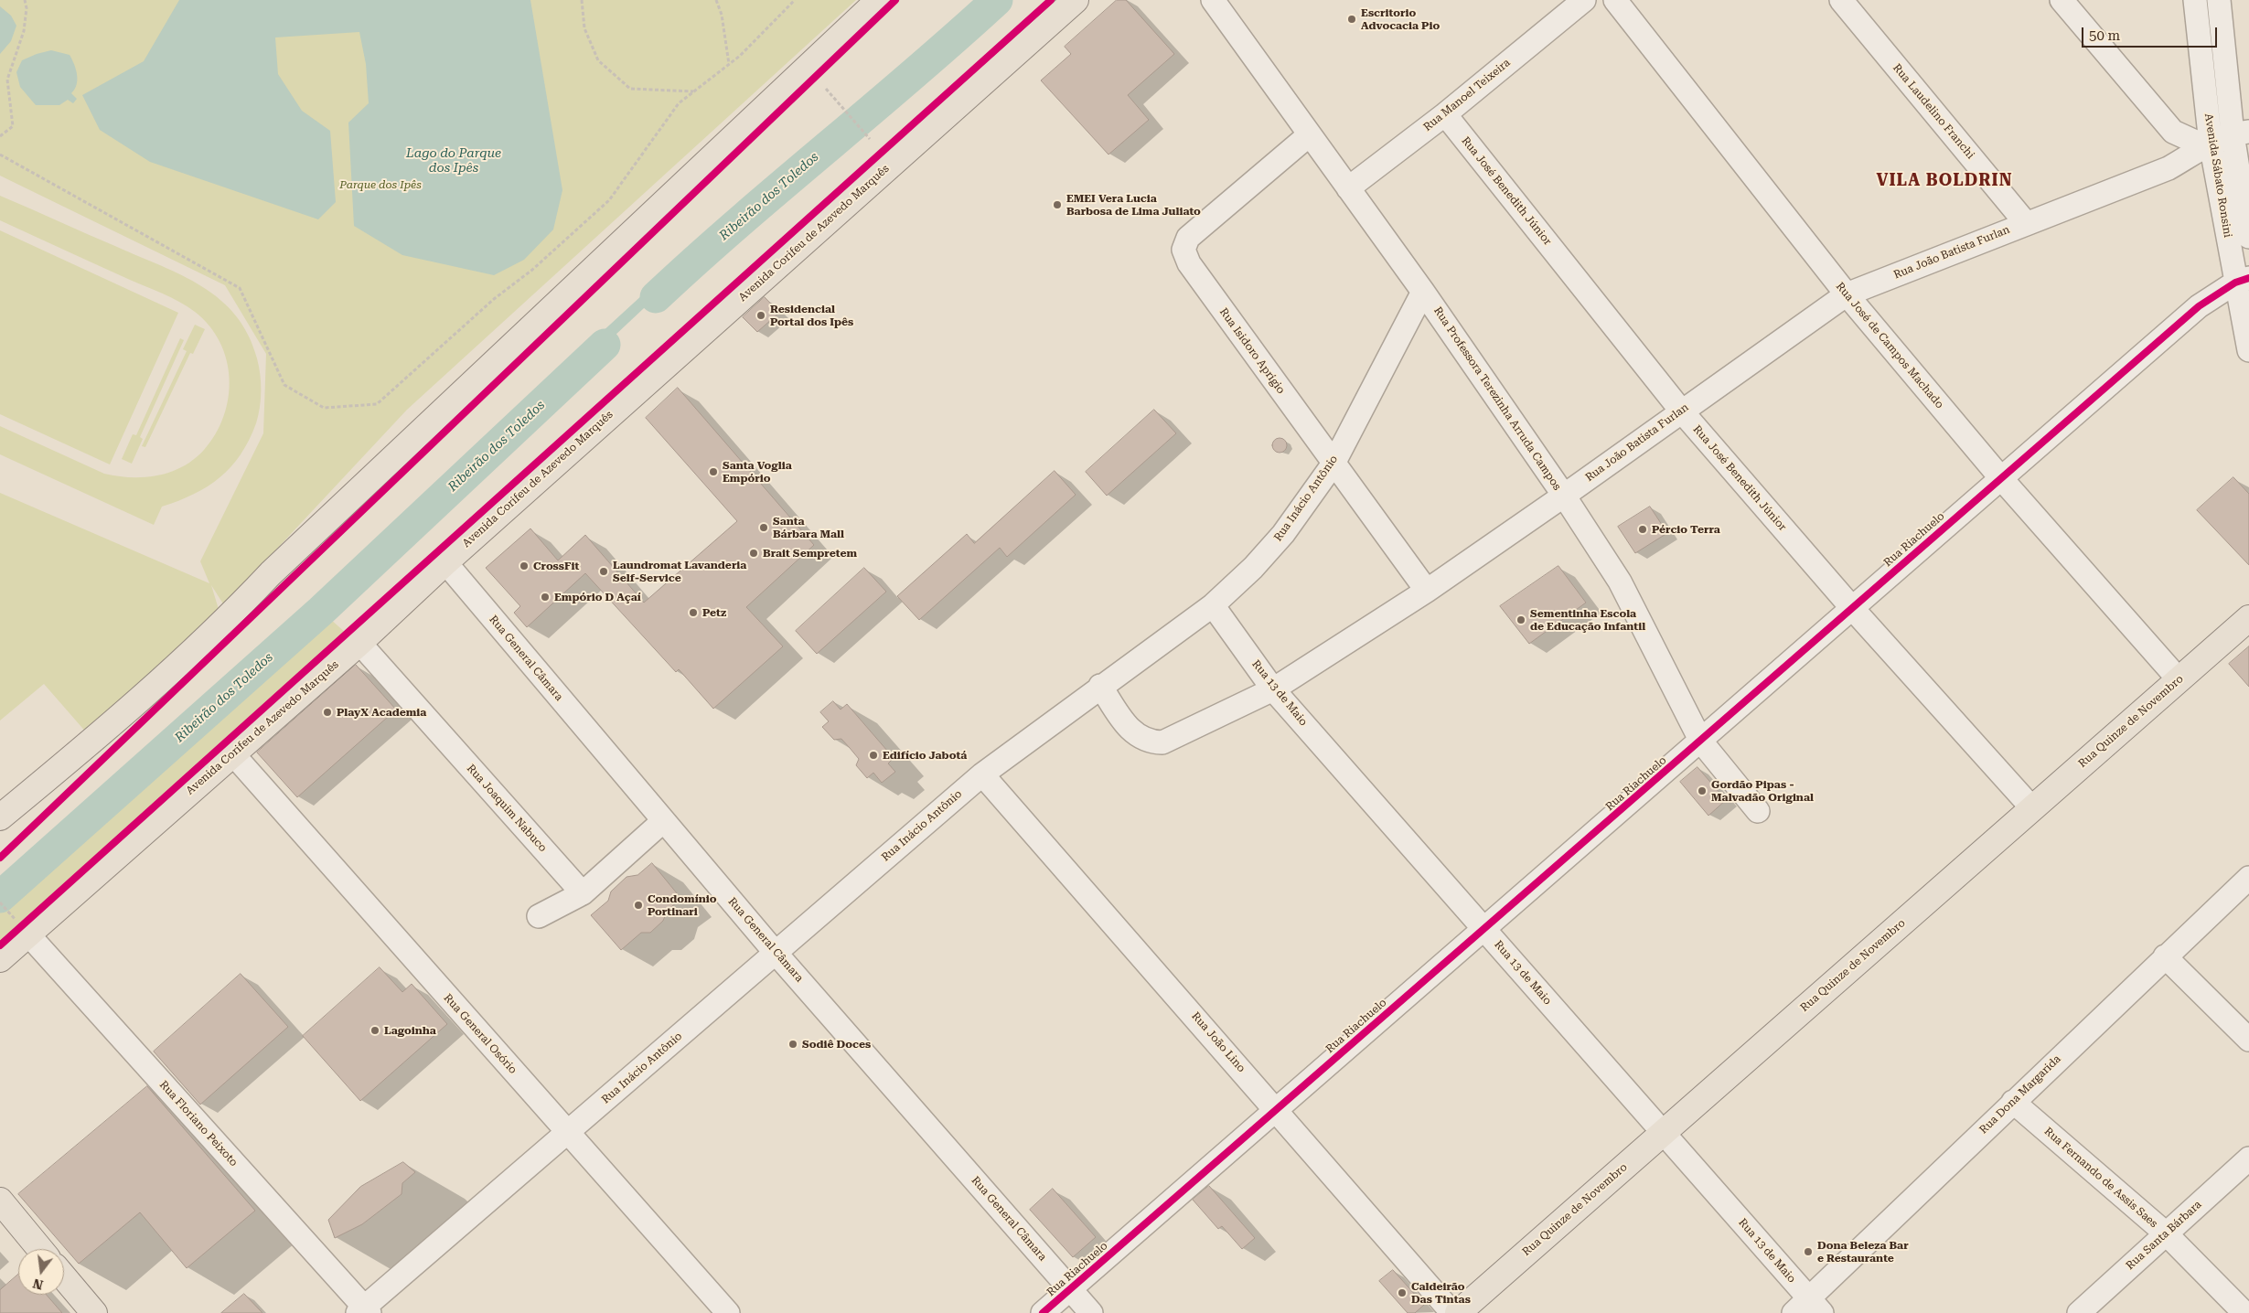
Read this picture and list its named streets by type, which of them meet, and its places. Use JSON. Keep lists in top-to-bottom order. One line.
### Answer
{"streets":{"main road":["Avenida Corifeu de Azevedo Marquês","Rua Quinze de Novembro"],"street":["Rua Manoel Teixeira","Rua Laudelino Franchi","Avenida Sábato Ronsini","Rua José Benedith Júnior","Rua João Batista Furlan","Rua José de Campos Machado","Rua Isidoro Aprígio","Rua Professora Terezinha Arruda Campos","Rua Inácio Antônio","Rua Riachuelo","Rua General Câmara","Rua 13 de Maio","Rua Joaquim Nabuco","Rua General Osório","Rua João Lino","Rua Dona Margarida","Rua Floriano Peixoto","Rua Fernando de Assis Saes","Rua Santa Bárbara"]},"crossings":[["Rua Manoel Teixeira","Rua José Benedith Júnior"],["Rua Manoel Teixeira","Rua Professora Terezinha Arruda Campos"],["Rua Laudelino Franchi","Rua João Batista Furlan"],["Avenida Sábato Ronsini","Rua João Batista Furlan"],["Avenida Sábato Ronsini","Rua Riachuelo"],["Rua José Benedith Júnior","Rua João Batista Furlan"],["Rua José Benedith Júnior","Rua Riachuelo"],["Rua José Benedith Júnior","Rua Quinze de Novembro"],["Avenida Corifeu de Azevedo Marquês","Rua General Câmara"],["Avenida Corifeu de Azevedo Marquês","Rua Joaquim Nabuco"],["Avenida Corifeu de Azevedo Marquês","Rua General Osório"],["Avenida Corifeu de Azevedo Marquês","Rua Floriano Peixoto"],["Rua João Batista Furlan","Rua José de Campos Machado"],["Rua João Batista Furlan","Rua Isidoro Aprígio"],["Rua João Batista Furlan","Rua Professora Terezinha Arruda Campos"],["Rua João Batista Furlan","Rua Inácio Antônio"],["Rua João Batista Furlan","Rua 13 de Maio"],["Rua José de Campos Machado","Rua Riachuelo"],["Rua José de Campos Machado","Rua Quinze de Novembro"],["Rua Isidoro Aprígio","Rua Professora Terezinha Arruda Campos"],["Rua Isidoro Aprígio","Rua Inácio Antônio"],["Rua Professora Terezinha Arruda Campos","Rua Inácio Antônio"],["Rua Professora Terezinha Arruda Campos","Rua Riachuelo"],["Rua Inácio Antônio","Rua General Câmara"],["Rua Inácio Antônio","Rua 13 de Maio"],["Rua Inácio Antônio","Rua General Osório"],["Rua Inácio Antônio","Rua João Lino"],["Rua Inácio Antônio","Rua Floriano Peixoto"],["Rua Riachuelo","Rua General Câmara"],["Rua Riachuelo","Rua 13 de Maio"],["Rua Riachuelo","Rua João Lino"],["Rua 13 de Maio","Rua Quinze de Novembro"],["Rua 13 de Maio","Rua Dona Margarida"],["Rua Dona Margarida","Rua Fernando de Assis Saes"],["Rua Fernando de Assis Saes","Rua Santa Bárbara"]],"districts":["VILA BOLDRIN"],"water":["Lago do Parque dos Ipês","Ribeirão dos Toledos"],"parks":["Parque dos Ipês"],"places":["Escritorio Advocacia Pio","EMEI Vera Lucia Barbosa de Lima Juliato","Residencial Portal dos Ipês","Santa Voglia Empório","Santa Bárbara Mall","Pércio Terra","Brait Sempretem","CrossFit","Laundromat Lavanderia Self-Service","Empório D Açaí","Petz","Sementinha Escola de Educação Infantil","PlayX Academia","Edifício Jabotá","Gordão Pipas - Malvadão Original","Condomínio Portinari","Lagoinha","Sodiê Doces","Dona Beleza Bar e Restaurante","Caldeirão Das Tintas"],"scale_bar":"50 m","north":"bottom"}
